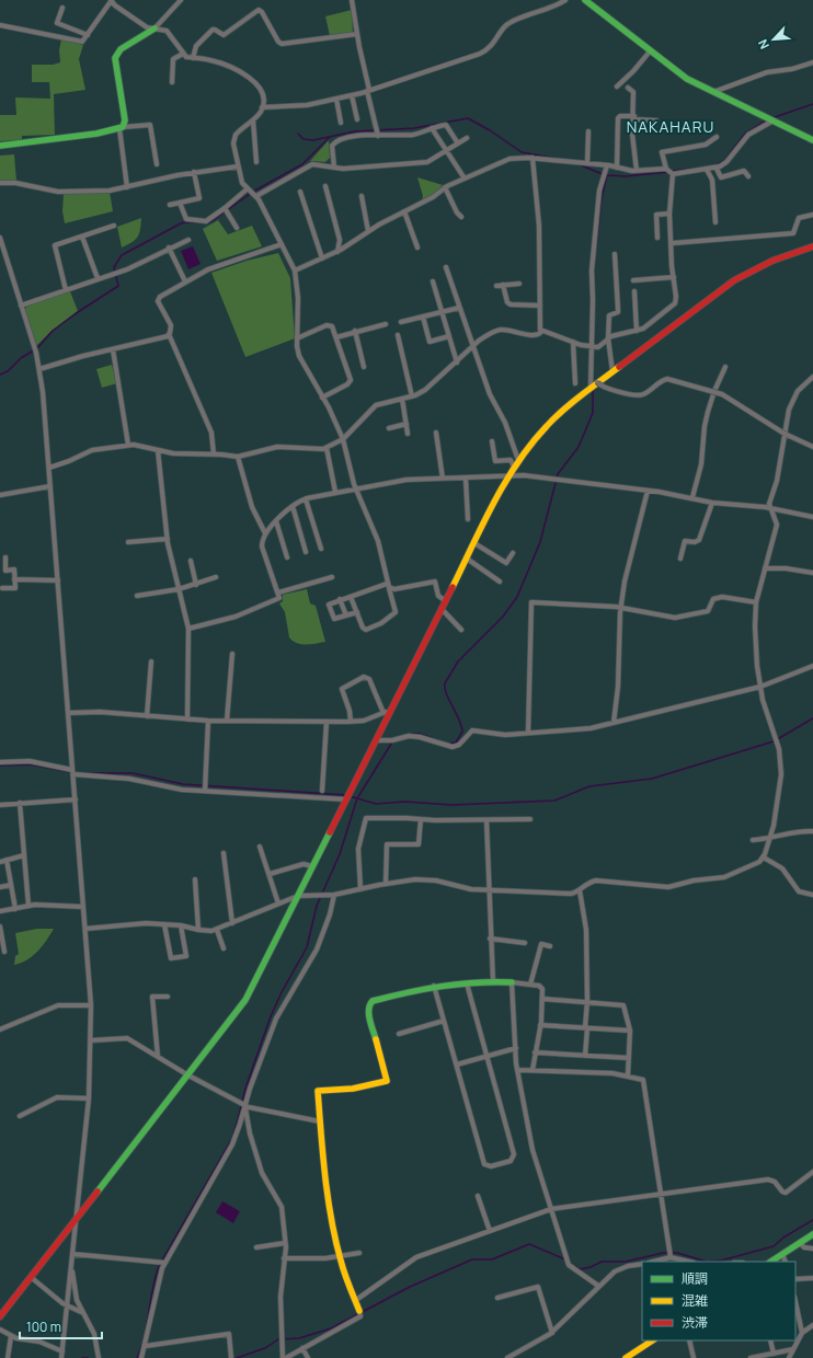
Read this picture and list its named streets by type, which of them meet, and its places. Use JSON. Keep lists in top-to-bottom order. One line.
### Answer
{"districts":["NAKAHARU"],"legend":["順調","混雑","渋滞"],"scale_bar":"100 m","north":"bottom left"}
